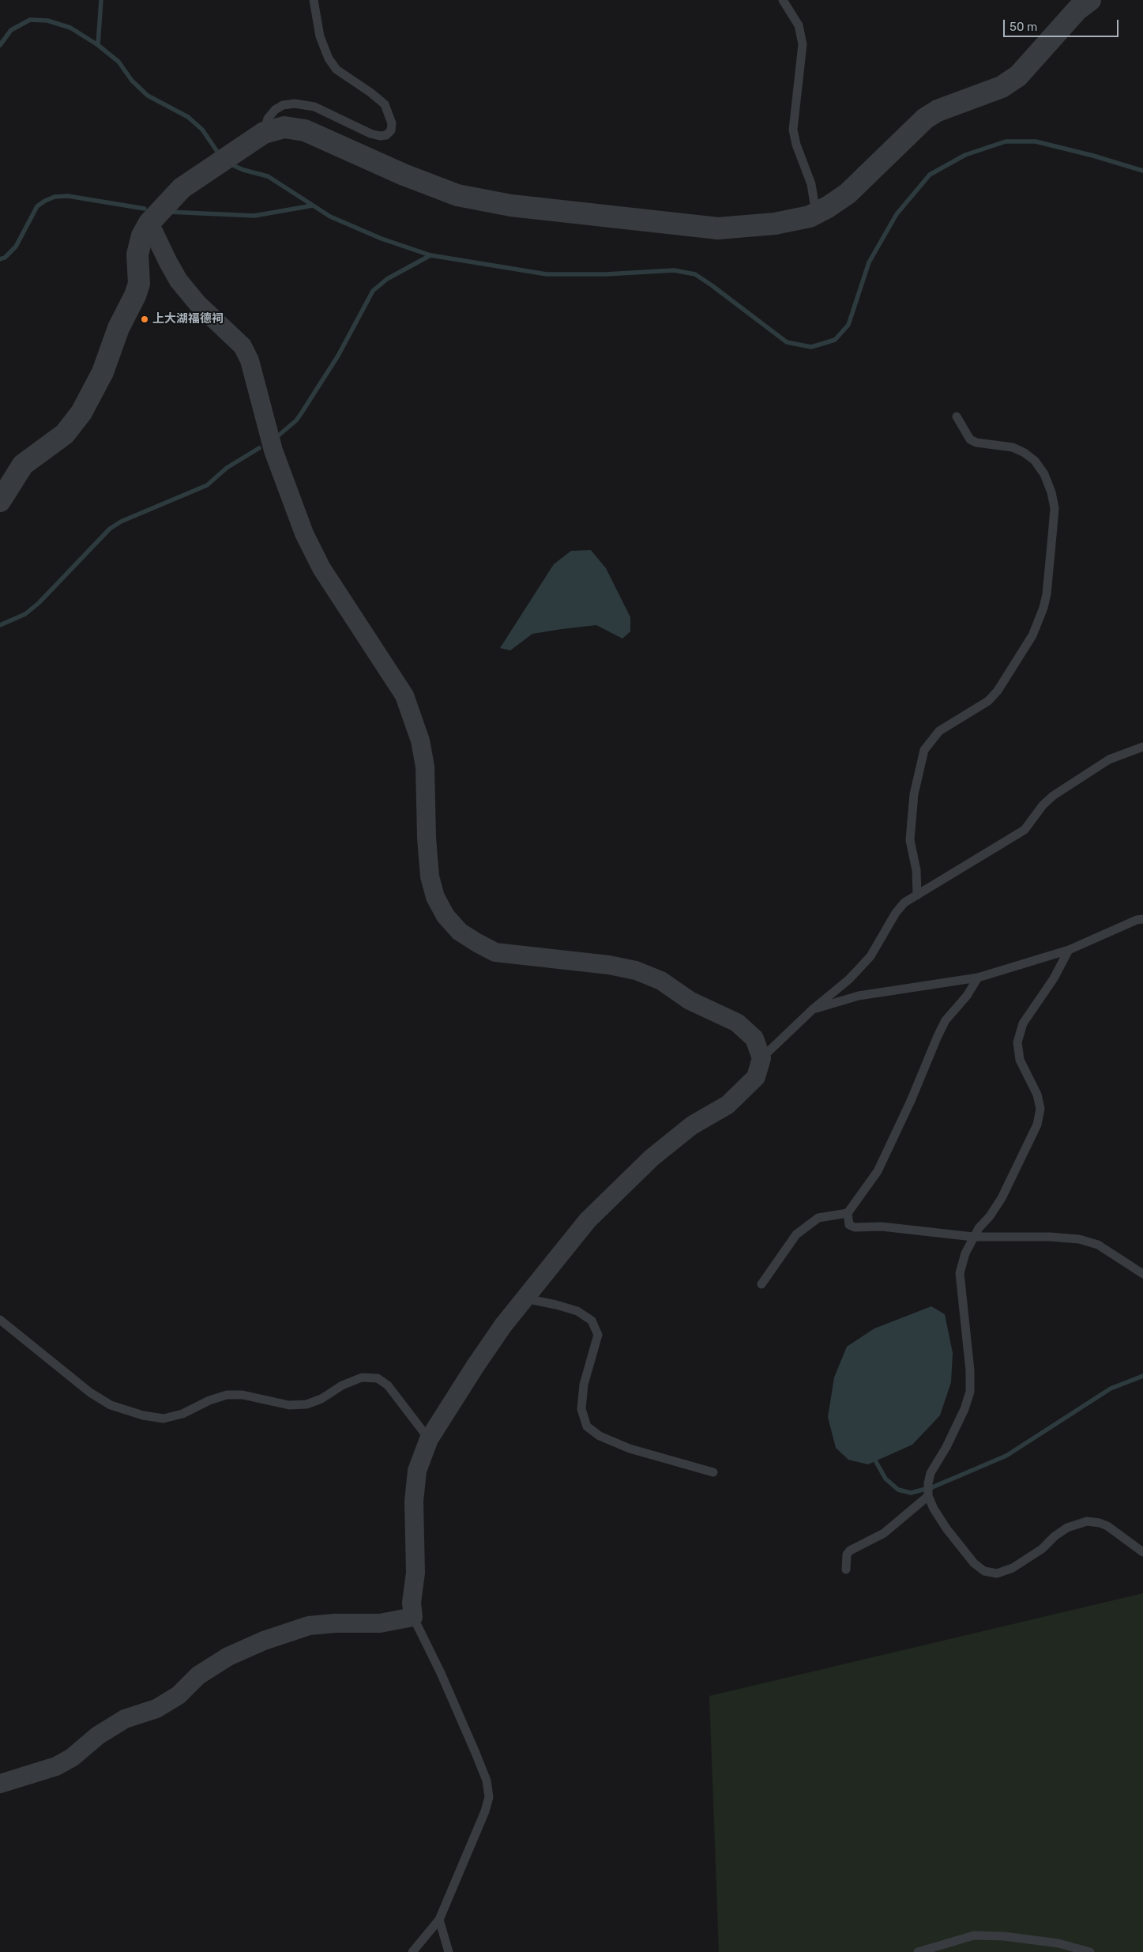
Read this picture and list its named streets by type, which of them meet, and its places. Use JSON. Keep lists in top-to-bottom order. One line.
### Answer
{"places":["上大湖福德祠"],"scale_bar":"50 m"}
